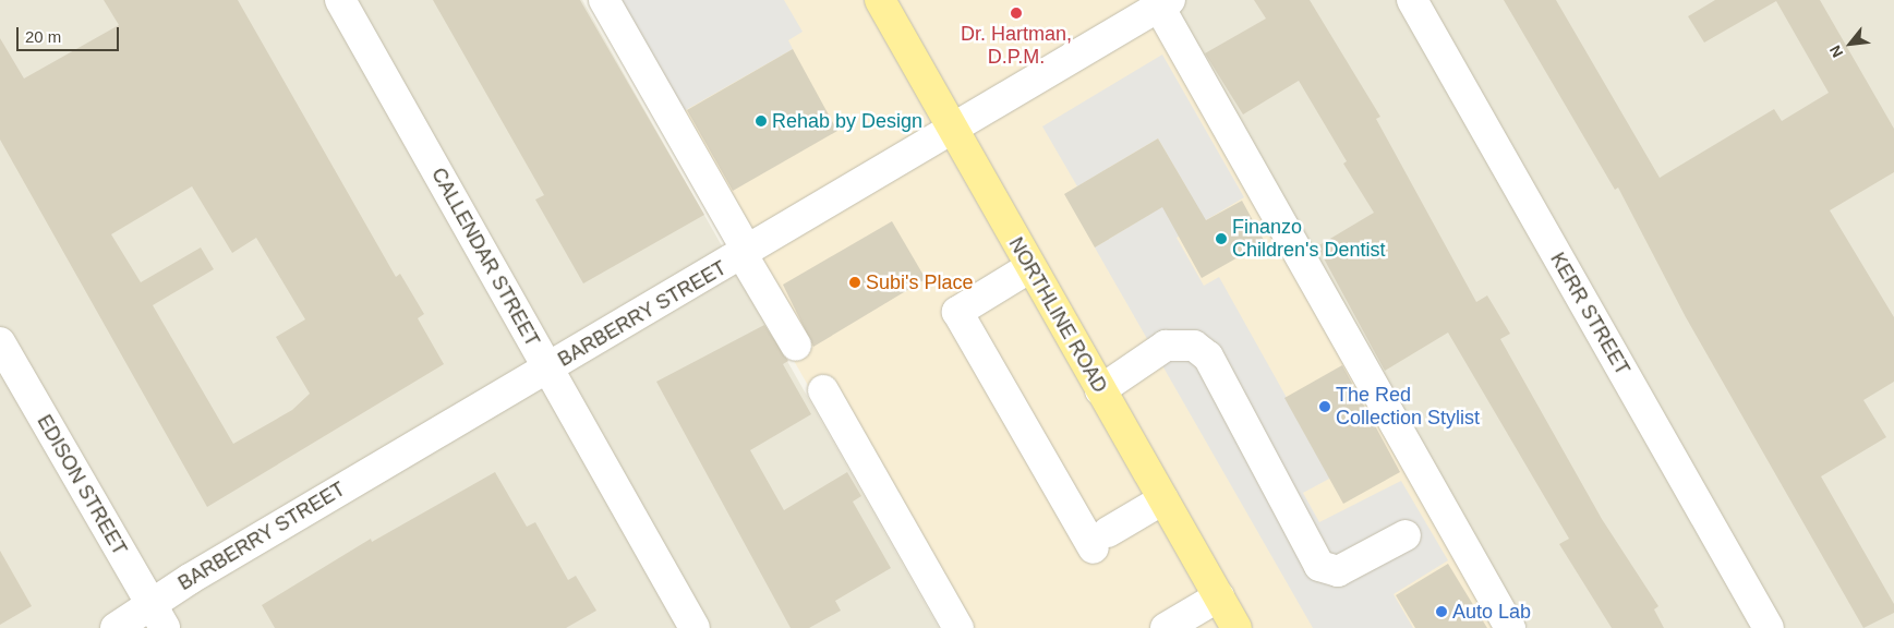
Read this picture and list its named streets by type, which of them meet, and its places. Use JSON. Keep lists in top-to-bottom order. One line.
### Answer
{"streets":{"main road":["NORTHLINE ROAD"],"street":["CALLENDAR STREET","BARBERRY STREET","KERR STREET","EDISON STREET"]},"crossings":[["CALLENDAR STREET","BARBERRY STREET"],["BARBERRY STREET","NORTHLINE ROAD"],["BARBERRY STREET","EDISON STREET"]],"places":["Dr. Hartman, D.P.M.","Rehab by Design","Finanzo Children's Dentist","Subi's Place","The Red Collection Stylist","Auto Lab"],"scale_bar":"20 m","north":"bottom left"}
